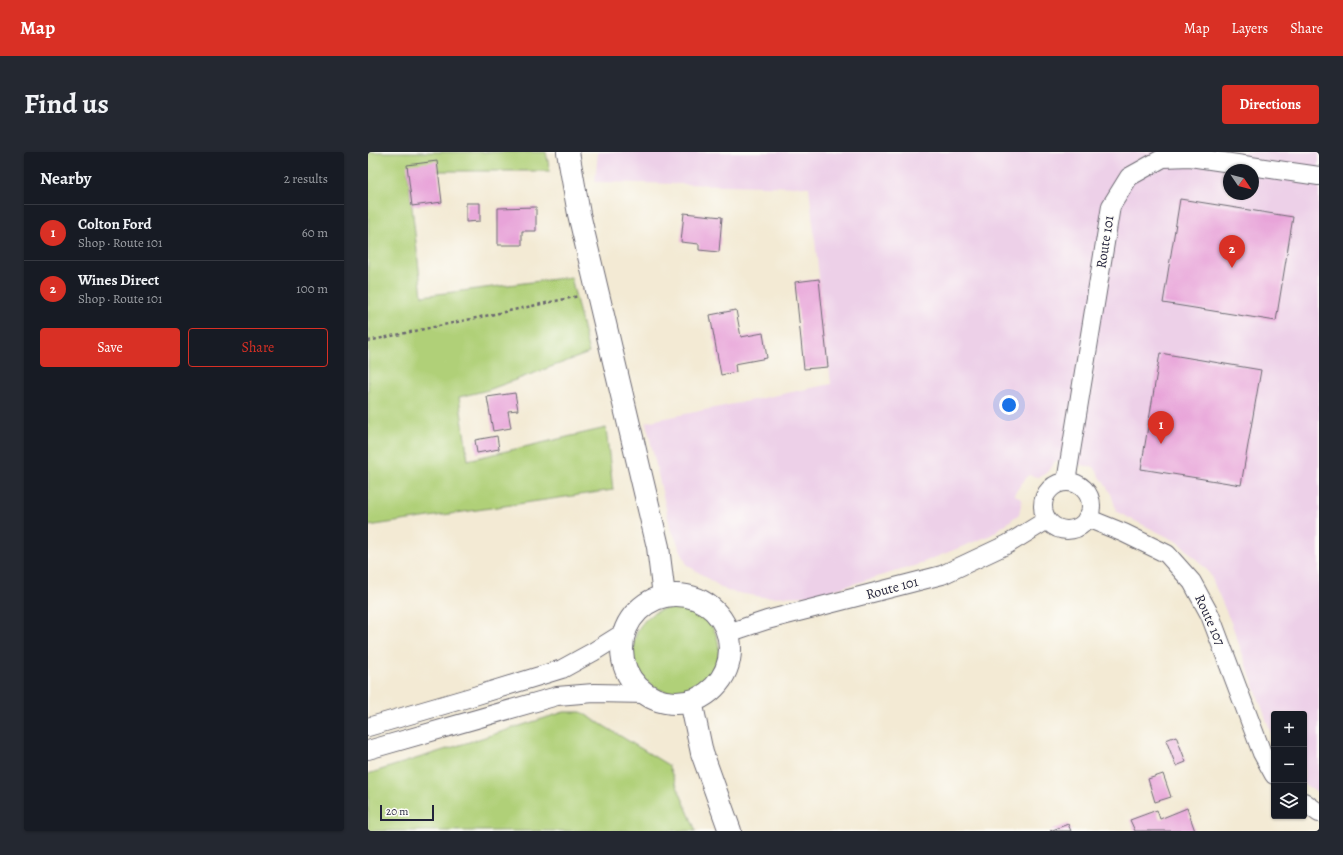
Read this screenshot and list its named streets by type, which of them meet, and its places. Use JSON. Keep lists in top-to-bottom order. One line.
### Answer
{"streets":{"street":["Route 101","Route 107"]},"crossings":[["Route 101","Route 107"]],"scale_bar":"20 m","north":"bottom right","page":{"header":"Map","nav":["Map","Layers","Share"],"title":"Find us","buttons":["Directions",["Save","Share"]],"heading":["Nearby","2 results"],"list":[{"mark":"1","name":"Colton Ford","note":"Shop · Route 101","value":"60 m"},{"mark":"2","name":"Wines Direct","note":"Shop · Route 101","value":"100 m"}],"pins":["2","1"],"map_buttons":["+","−"],"scale":"20 m"}}
